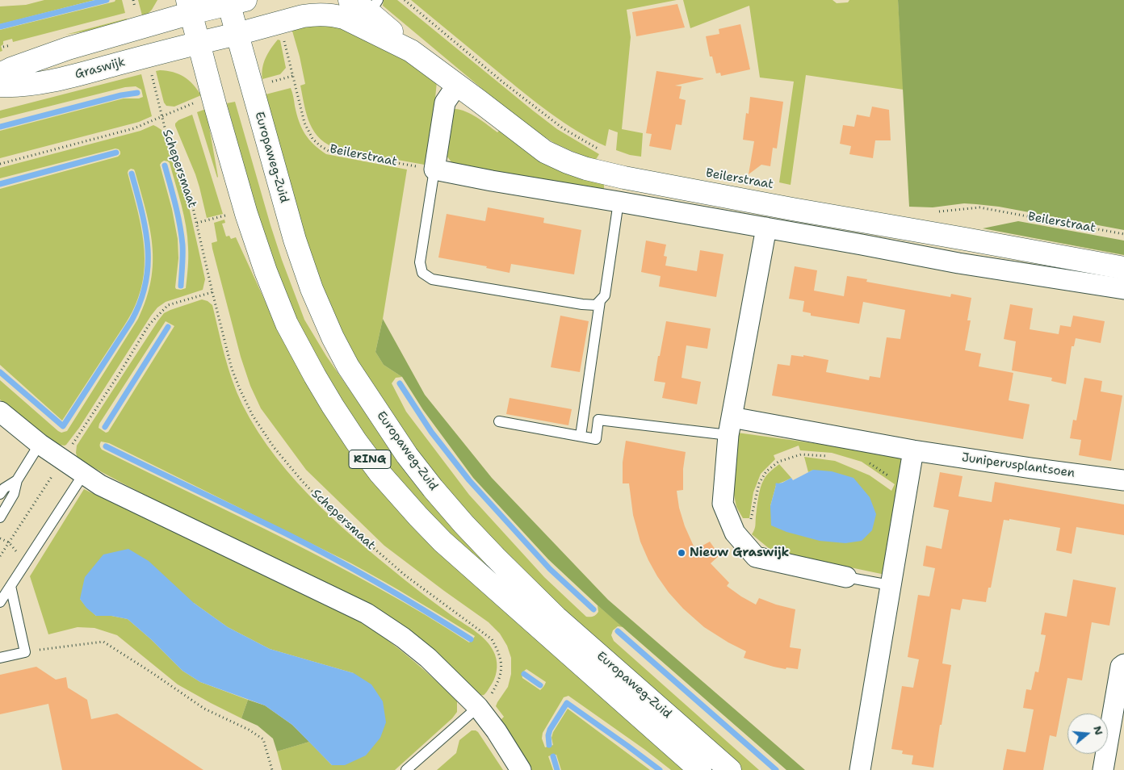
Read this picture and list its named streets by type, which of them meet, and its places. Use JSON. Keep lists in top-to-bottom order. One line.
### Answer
{"streets":{"main road":["Graswijk","Beilerstraat","Europaweg-Zuid","RING"],"street":["Juniperusplantsoen"],"path":["Schepersmaat"]},"crossings":[["Graswijk","Europaweg-Zuid"],["Beilerstraat","Europaweg-Zuid"]],"places":["Nieuw Graswijk"],"north":"right"}
